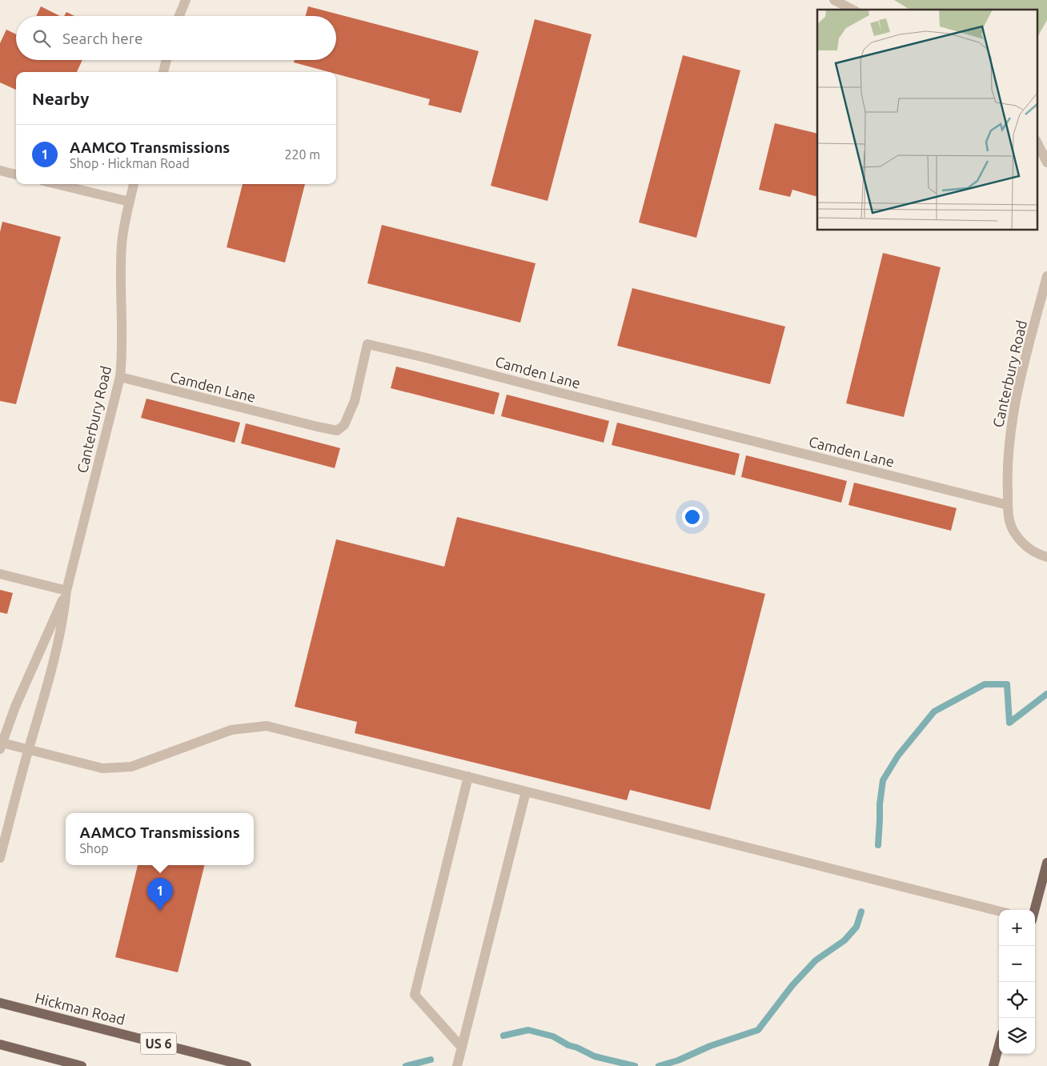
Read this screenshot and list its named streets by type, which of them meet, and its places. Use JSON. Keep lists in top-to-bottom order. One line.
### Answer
{"streets":{"main road":["Hickman Road","US 6"],"lane":["Camden Lane","Canterbury Road"]},"crossings":[["Camden Lane","Canterbury Road"]],"page":{"search":"Search here","heading":"Nearby","list":[{"mark":"1","name":"AAMCO Transmissions","note":"Shop · Hickman Road","value":"220 m"}],"popup":["AAMCO Transmissions","Shop"],"pins":"1","map_buttons":["+","−"]}}
